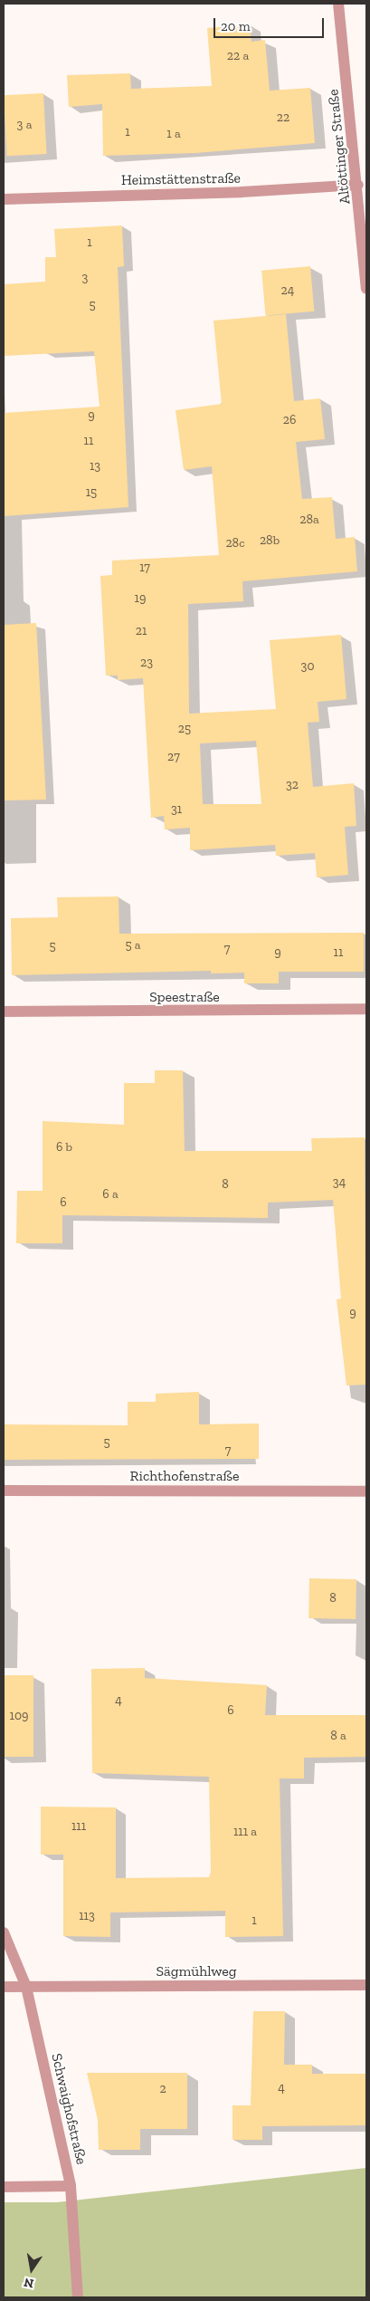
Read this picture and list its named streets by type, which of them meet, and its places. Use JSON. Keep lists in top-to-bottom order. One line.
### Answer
{"streets":{"street":["Altöttinger Straße","Heimstättenstraße","Speestraße","Richthofenstraße","Sägmühlweg","Schwaighofstraße"]},"crossings":[["Altöttinger Straße","Heimstättenstraße"],["Sägmühlweg","Schwaighofstraße"]],"house_numbers":["22 a","22","3 a","1","1 a","1","3","24","5","9","26","11","13","15","28a","28b","28c","17","19","21","23","30","25","27","32","31","5 a","5","7","9","11","6 b","34","8","6 a","6","9","5","7","8","4","6","109","8 a","111","111 a","113","1","4","2"],"scale_bar":"20 m","north":"bottom"}
